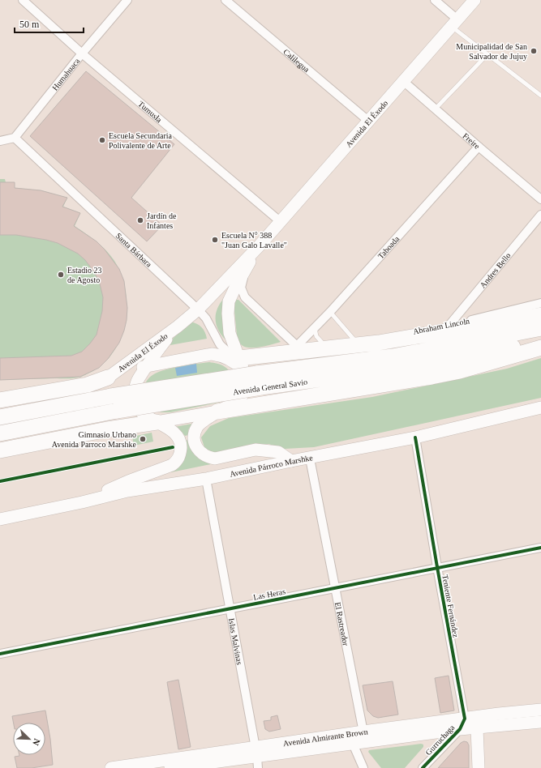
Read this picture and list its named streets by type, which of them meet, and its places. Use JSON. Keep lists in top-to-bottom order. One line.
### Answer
{"streets":{"highway":["Avenida General Savio"],"main road":["Avenida El Éxodo","Avenida Párroco Marshke","Avenida Almirante Brown"],"street":["Calilegua","Humahuaca","Tumusla","Freire","Taboada","Santa Bárbara","Andres Bello","Abraham Lincoln","Las Heras","Teniente Fernández","El Rastreador","Islas Malvinas","Gurruchaga"]},"crossings":[["Calilegua","Avenida El Éxodo"],["Humahuaca","Tumusla"],["Humahuaca","Santa Bárbara"],["Tumusla","Avenida El Éxodo"],["Avenida El Éxodo","Freire"],["Avenida El Éxodo","Santa Bárbara"],["Avenida El Éxodo","Avenida Párroco Marshke"],["Freire","Taboada"],["Andres Bello","Abraham Lincoln"],["Avenida Párroco Marshke","Teniente Fernández"],["Avenida Párroco Marshke","El Rastreador"],["Avenida Párroco Marshke","Islas Malvinas"],["Las Heras","Teniente Fernández"],["Las Heras","El Rastreador"],["Las Heras","Islas Malvinas"],["Teniente Fernández","Avenida Almirante Brown"],["Teniente Fernández","Gurruchaga"],["El Rastreador","Avenida Almirante Brown"],["Islas Malvinas","Avenida Almirante Brown"],["Avenida Almirante Brown","Gurruchaga"]],"places":["Municipalidad de San Salvador de Jujuy","Escuela Secundaria Polivalente de Arte","Jardín de Infantes","Escuela N° 388 \"Juan Galo Lavalle\"","Estadio 23 de Agosto","Gimnasio Urbano Avenida Parroco Marshke"],"scale_bar":"50 m","north":"bottom right"}
